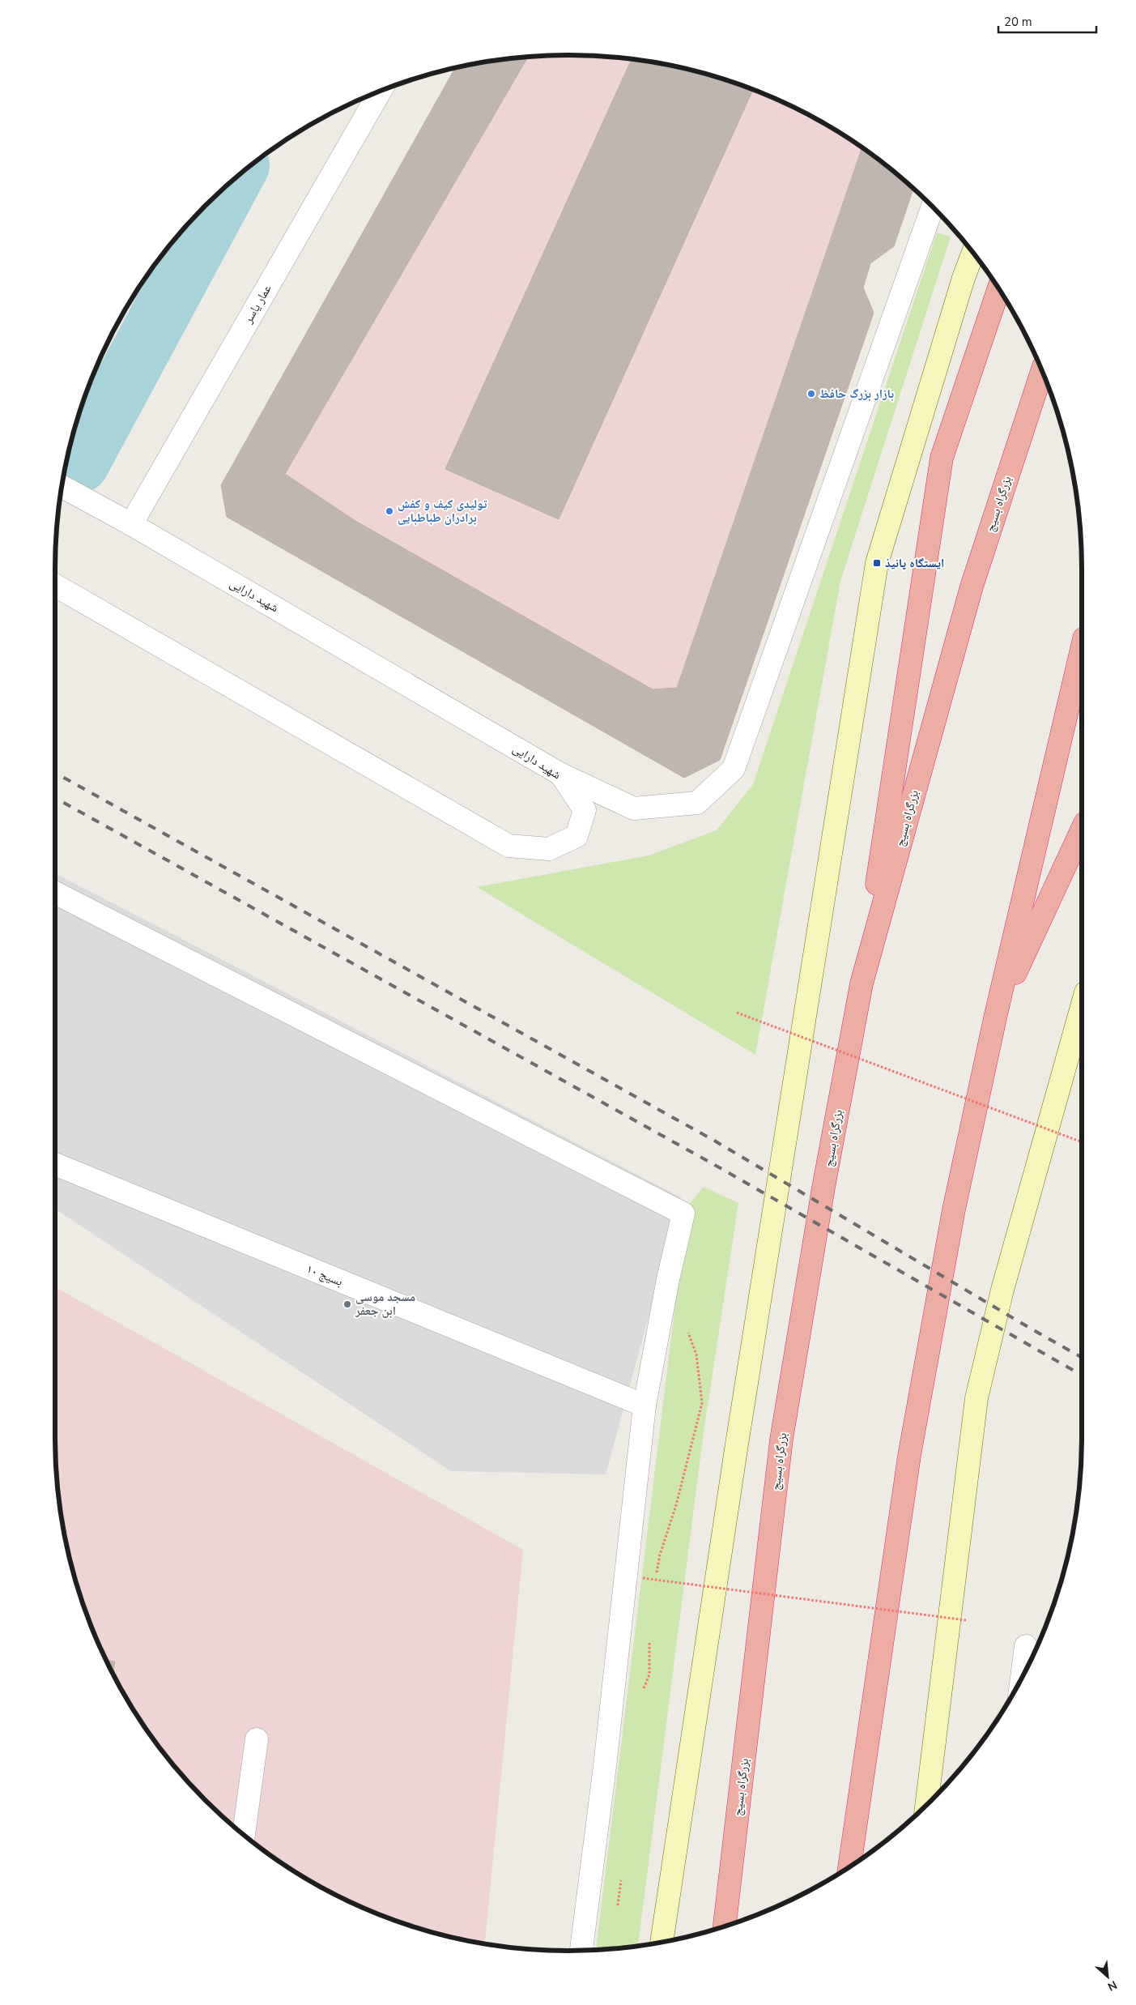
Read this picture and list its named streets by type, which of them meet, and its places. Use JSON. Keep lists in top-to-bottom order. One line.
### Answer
{"streets":{"highway":["بزرگراه بسیج"],"street":["عمار یاسر","شهید دارایی","بسیج ۱۰"]},"crossings":[["عمار یاسر","شهید دارایی"]],"places":{"other":["بازار بزرگ حافظ","تولیدی کیف و کفش برادران طباطبایی","مسجد موسی ابن جعفر"],"transit":["ایستگاه پانیذ"]},"scale_bar":"20 m","north":"bottom right"}
